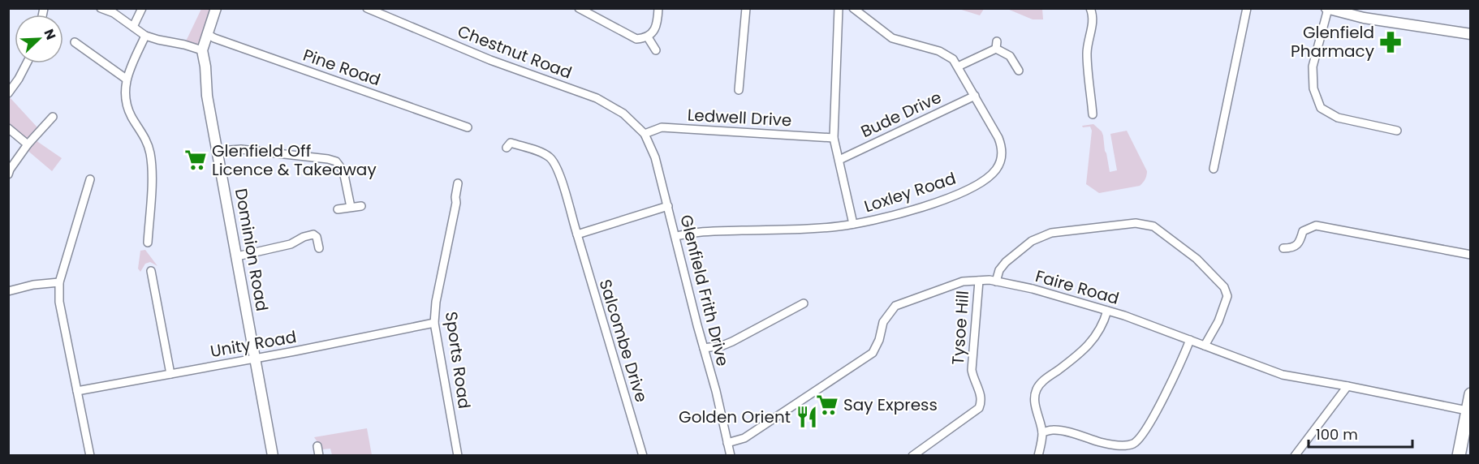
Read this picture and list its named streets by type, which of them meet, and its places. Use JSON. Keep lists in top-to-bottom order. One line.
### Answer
{"streets":{"street":["Chestnut Road","Pine Road","Bude Drive","Ledwell Drive","Loxley Road","Dominion Road","Faire Road","Glenfield Frith Drive","Tysoe Hill","Salcombe Drive","Unity Road","Sports Road"]},"crossings":[["Chestnut Road","Ledwell Drive"],["Chestnut Road","Glenfield Frith Drive"],["Bude Drive","Loxley Road"],["Ledwell Drive","Glenfield Frith Drive"],["Loxley Road","Glenfield Frith Drive"],["Dominion Road","Unity Road"],["Faire Road","Glenfield Frith Drive"],["Faire Road","Tysoe Hill"],["Unity Road","Sports Road"]],"places":{"pharmacy":["Glenfield Pharmacy"],"supermarket":["Glenfield Off Licence & Takeaway","Say Express"],"restaurant":["Golden Orient"]},"scale_bar":"100 m","north":"top right"}
